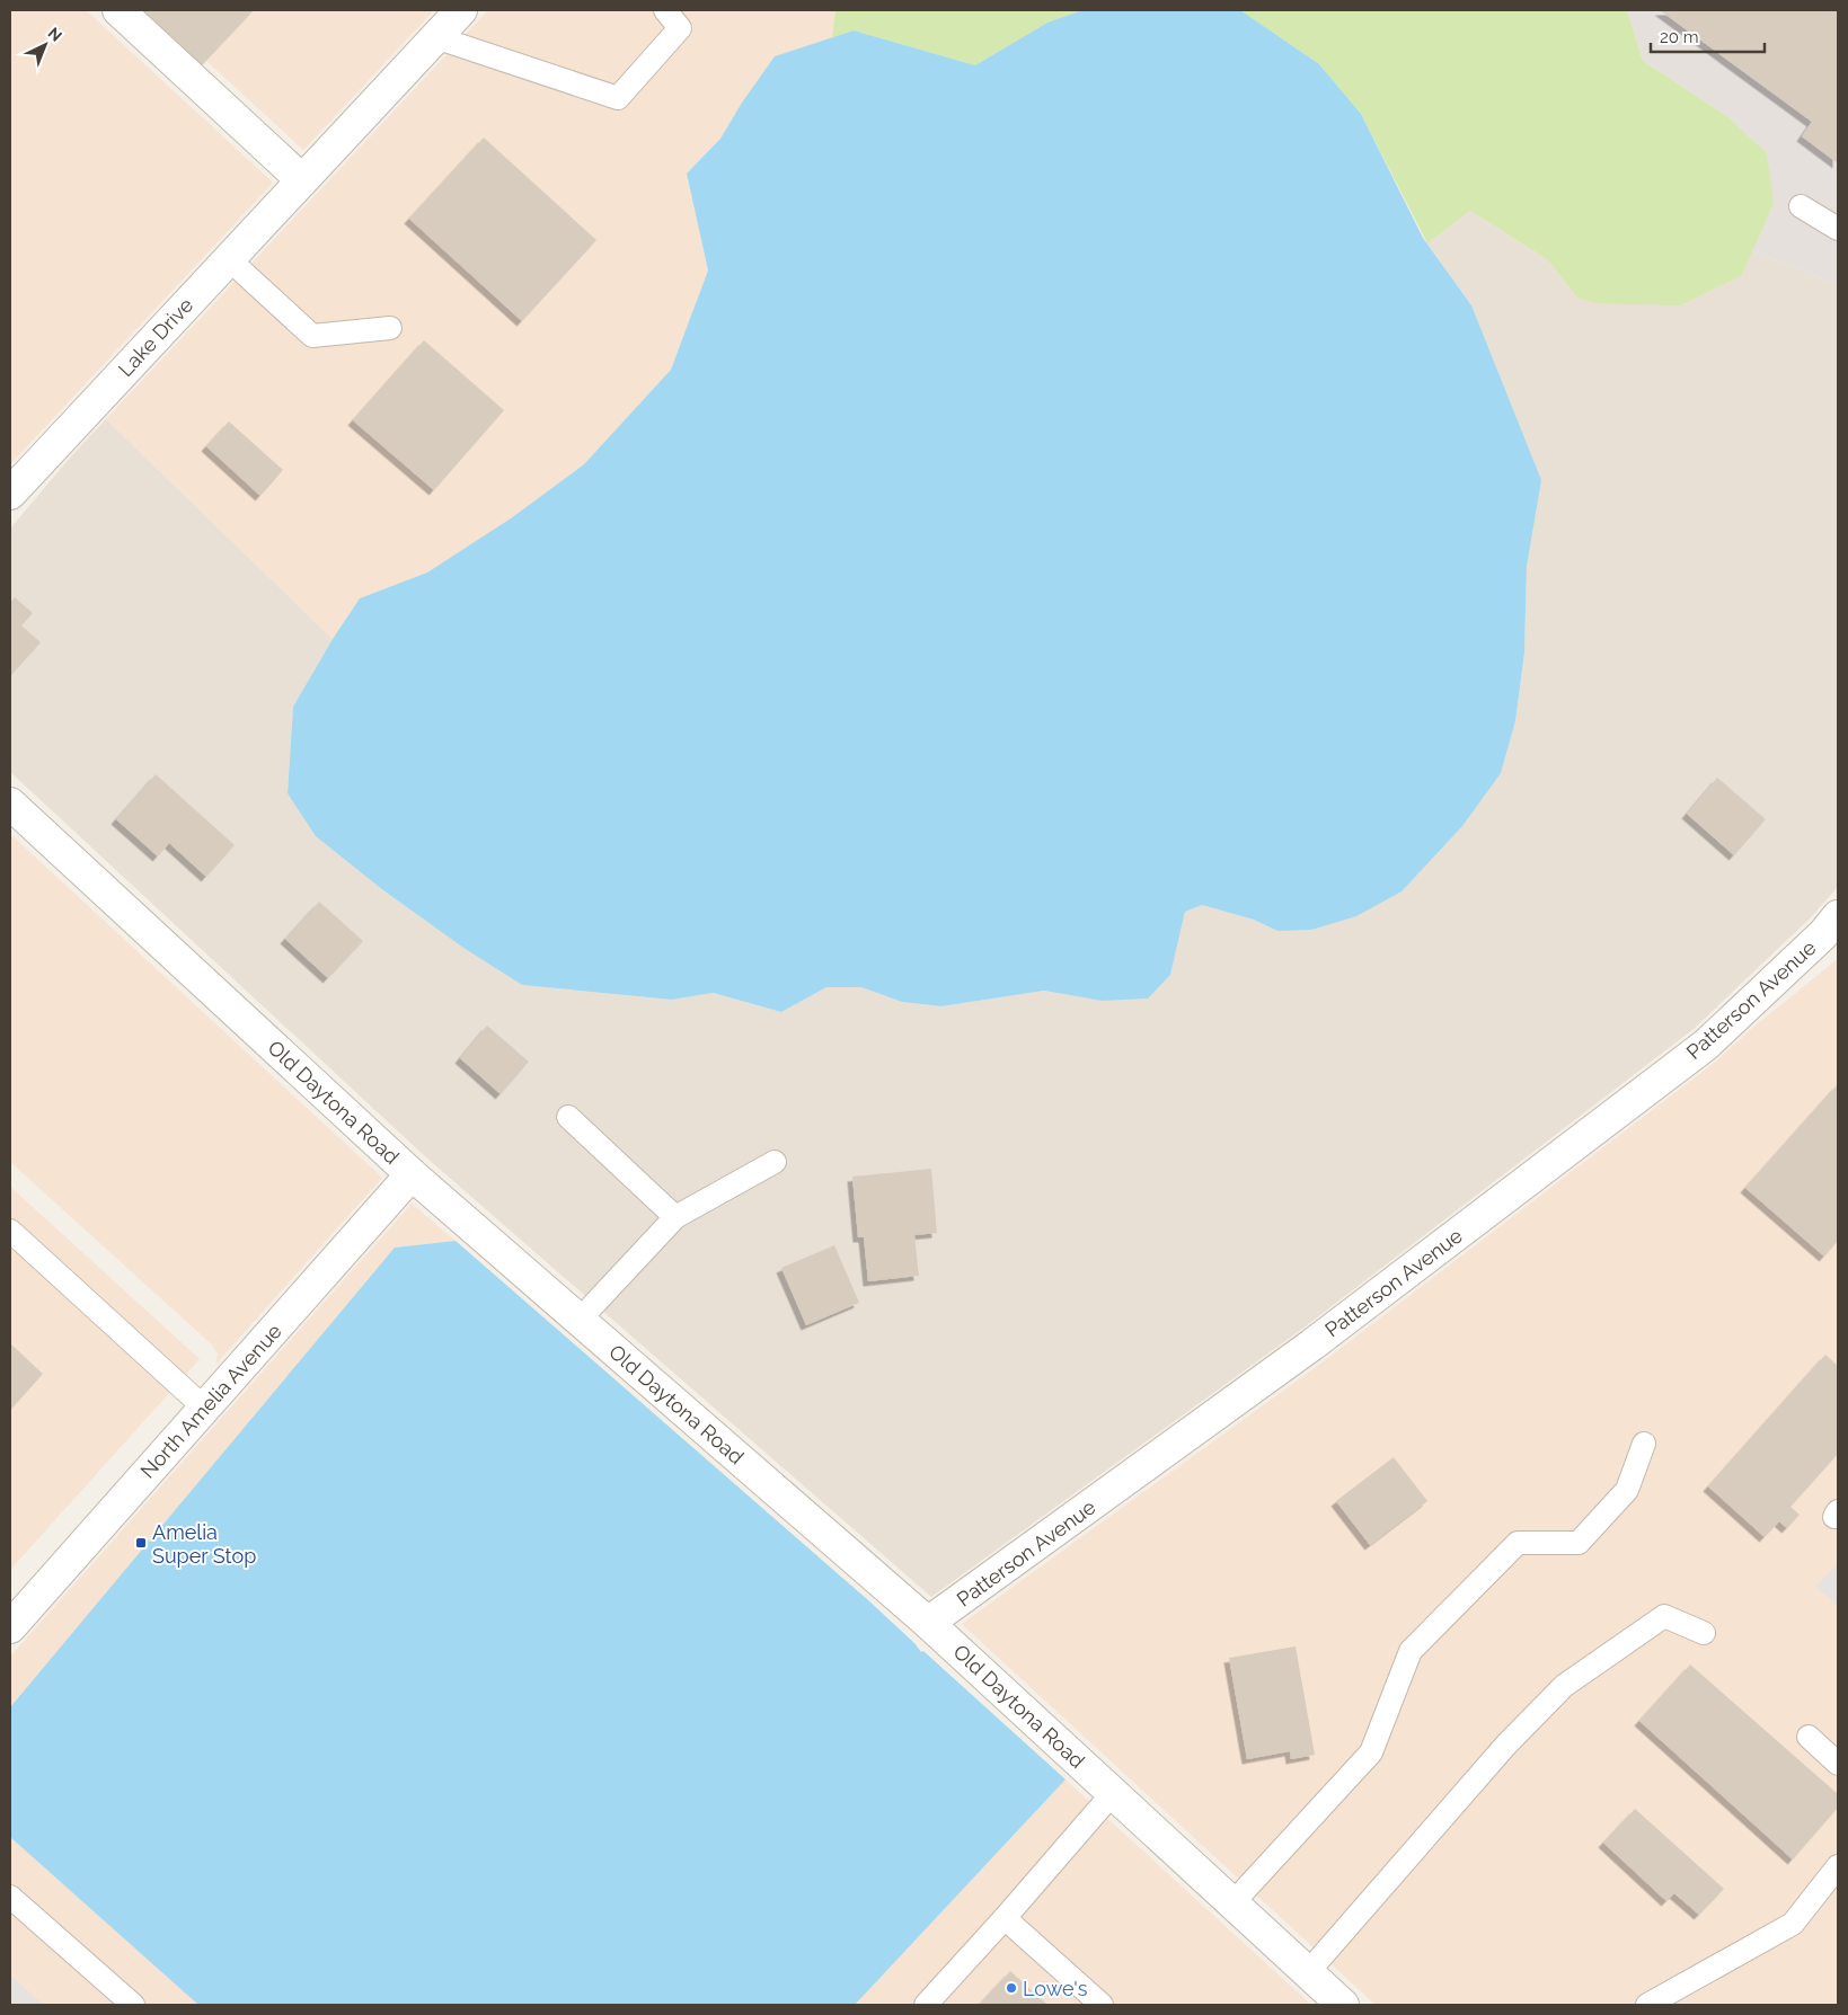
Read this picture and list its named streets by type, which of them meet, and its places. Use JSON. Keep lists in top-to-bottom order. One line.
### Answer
{"streets":{"street":["Lake Drive","Patterson Avenue","Old Daytona Road","North Amelia Avenue"]},"crossings":[["Patterson Avenue","Old Daytona Road"],["Old Daytona Road","North Amelia Avenue"]],"places":{"transit":["Amelia Super Stop"],"other":["Lowe's"]},"scale_bar":"20 m","north":"top right"}
